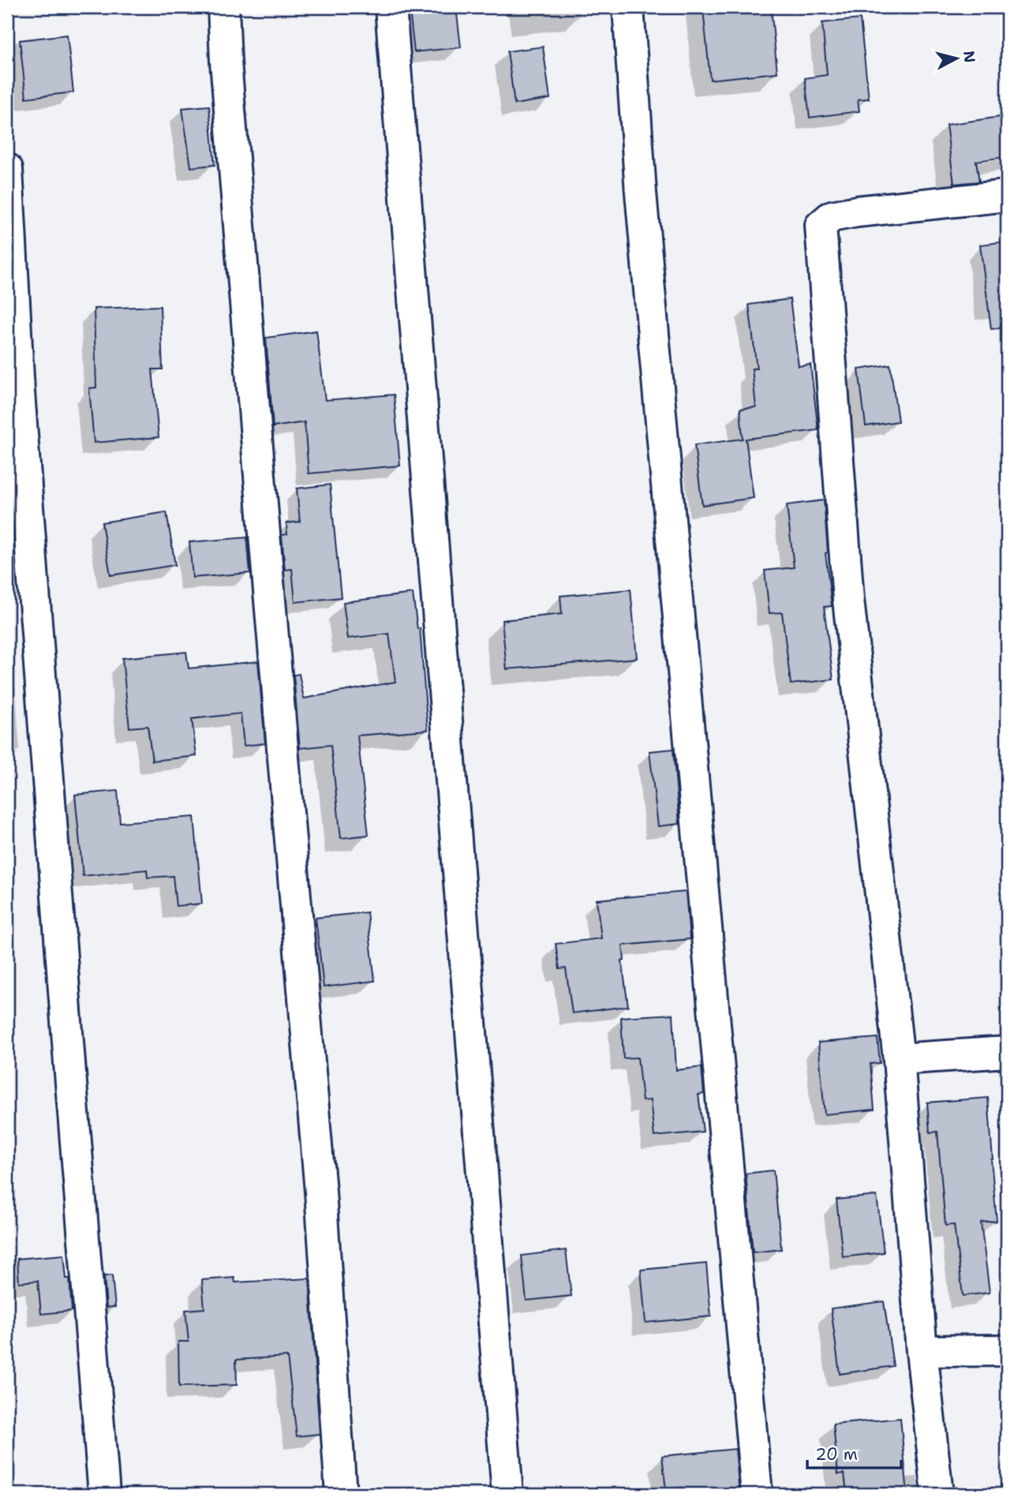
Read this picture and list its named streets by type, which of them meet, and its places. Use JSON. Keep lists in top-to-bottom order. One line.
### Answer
{"scale_bar":"20 m","north":"right"}
